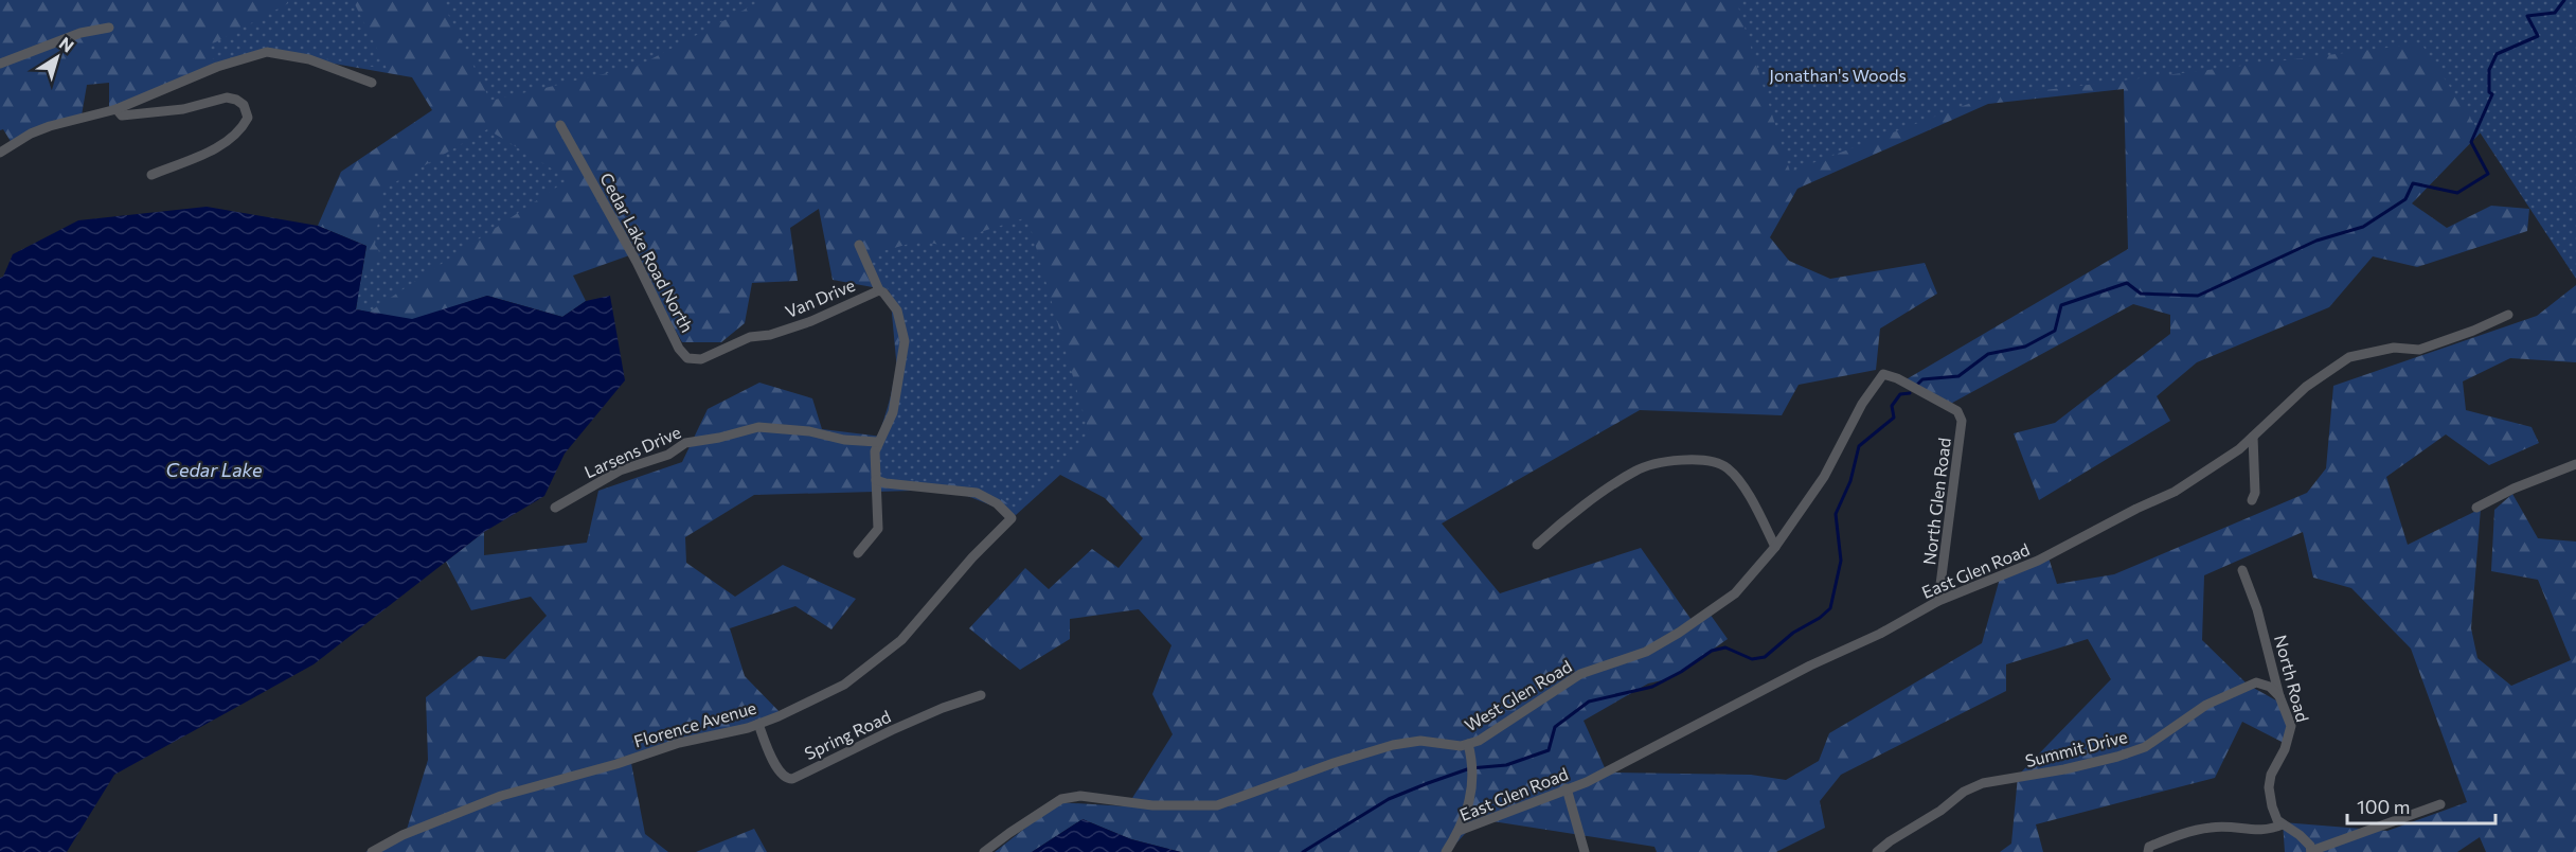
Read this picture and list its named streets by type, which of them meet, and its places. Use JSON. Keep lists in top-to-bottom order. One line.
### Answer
{"streets":{"street":["Cedar Lake Road North","Van Drive","Larsens Drive","North Glen Road","East Glen Road","North Road","West Glen Road","Florence Avenue","Spring Road","Summit Drive"]},"crossings":[["Cedar Lake Road North","Van Drive"],["Van Drive","Larsens Drive"],["Van Drive","Florence Avenue"],["North Glen Road","East Glen Road"],["North Glen Road","West Glen Road"],["North Road","Summit Drive"],["Florence Avenue","Spring Road"]],"water":["Cedar Lake"],"parks":["Jonathan's Woods"],"scale_bar":"100 m","north":"top right"}
